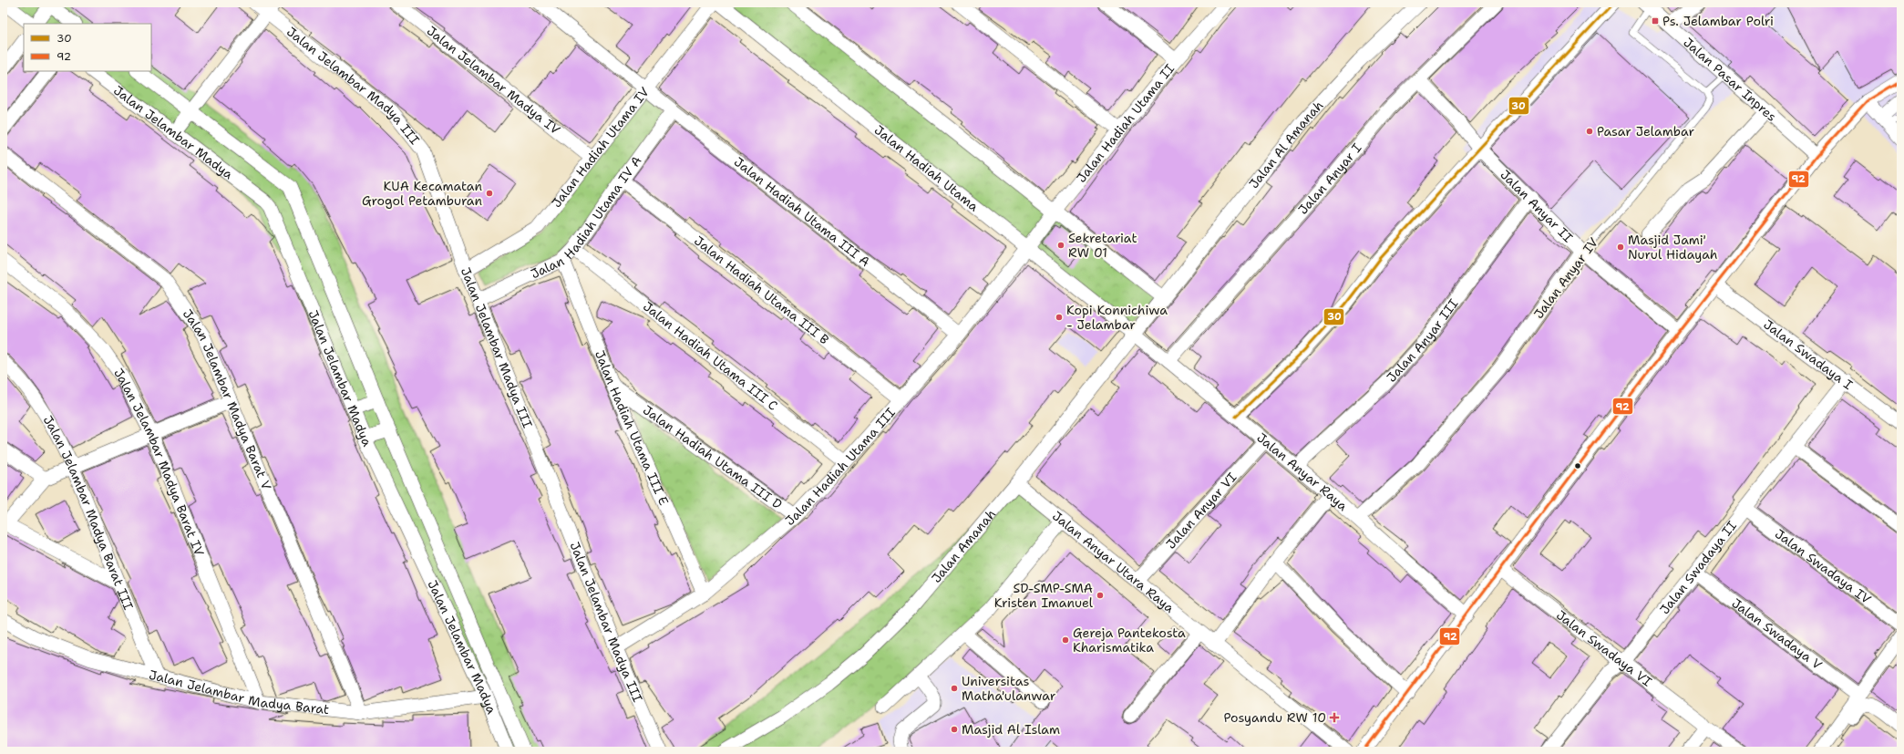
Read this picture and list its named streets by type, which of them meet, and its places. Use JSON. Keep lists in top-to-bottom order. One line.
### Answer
{"streets":{"street":["Jalan Pasar Inpres","Jalan Jelambar Madya IV","Jalan Jelambar Madya III","Jalan Hadiah Utama II","Jalan Jelambar Madya","Jalan Al Amanah","Jalan Hadiah Utama IV","Jalan Hadiah Utama","Jalan Anyar I","Jalan Anyar II","Jalan Hadiah Utama III A","Jalan Hadiah Utama IV A","Jalan Anyar IV","Jalan Hadiah Utama III B","Jalan Anyar III","Jalan Swadaya I","Jalan Hadiah Utama III C","Jalan Jelambar Madya Barat V","Jalan Hadiah Utama III E","Jalan Hadiah Utama III D","Jalan Jelambar Madya Barat IV","Jalan Hadiah Utama III","Jalan Anyar Raya","Jalan Anyar VI","Jalan Jelambar Madya Barat III","Jalan Amanah","Jalan Anyar Utara Raya","Jalan Swadaya IV","Jalan Swadaya II","Jalan Swadaya V","Jalan Swadaya VI","Jalan Jelambar Madya Barat"]},"crossings":[["Jalan Jelambar Madya IV","Jalan Hadiah Utama IV"],["Jalan Jelambar Madya III","Jalan Hadiah Utama IV"],["Jalan Jelambar Madya III","Jalan Hadiah Utama IV A"],["Jalan Jelambar Madya III","Jalan Hadiah Utama III"],["Jalan Hadiah Utama II","Jalan Hadiah Utama"],["Jalan Hadiah Utama II","Jalan Hadiah Utama III"],["Jalan Jelambar Madya","Jalan Jelambar Madya Barat"],["Jalan Al Amanah","Jalan Amanah"],["Jalan Hadiah Utama IV","Jalan Hadiah Utama III A"],["Jalan Hadiah Utama","Jalan Hadiah Utama III"],["Jalan Hadiah Utama","Jalan Anyar Raya"],["Jalan Hadiah Utama","Jalan Amanah"],["Jalan Anyar I","Jalan Anyar II"],["Jalan Anyar I","Jalan Anyar Raya"],["Jalan Anyar II","Jalan Anyar IV"],["Jalan Anyar II","Jalan Anyar III"],["Jalan Hadiah Utama III A","Jalan Hadiah Utama IV A"],["Jalan Hadiah Utama III A","Jalan Hadiah Utama III"],["Jalan Hadiah Utama IV A","Jalan Hadiah Utama III B"],["Jalan Hadiah Utama IV A","Jalan Hadiah Utama III C"],["Jalan Hadiah Utama IV A","Jalan Hadiah Utama III E"],["Jalan Anyar IV","Jalan Anyar Raya"],["Jalan Hadiah Utama III B","Jalan Hadiah Utama III"],["Jalan Anyar III","Jalan Anyar Raya"],["Jalan Swadaya I","Jalan Swadaya II"],["Jalan Hadiah Utama III C","Jalan Hadiah Utama III"],["Jalan Jelambar Madya Barat V","Jalan Jelambar Madya Barat"],["Jalan Hadiah Utama III E","Jalan Hadiah Utama III D"],["Jalan Hadiah Utama III E","Jalan Hadiah Utama III"],["Jalan Hadiah Utama III D","Jalan Hadiah Utama III"],["Jalan Jelambar Madya Barat IV","Jalan Jelambar Madya Barat"],["Jalan Anyar Raya","Jalan Anyar VI"],["Jalan Anyar Raya","Jalan Amanah"],["Jalan Anyar VI","Jalan Anyar Utara Raya"],["Jalan Jelambar Madya Barat III","Jalan Jelambar Madya Barat"],["Jalan Amanah","Jalan Anyar Utara Raya"],["Jalan Swadaya IV","Jalan Swadaya II"],["Jalan Swadaya II","Jalan Swadaya V"],["Jalan Swadaya II","Jalan Swadaya VI"]],"places":{"transit":["Ps. Jelambar Polri"],"other":["Pasar Jelambar","KUA Kecamatan Grogol Petamburan","Sekretariat RW 01","Masjid Jami' Nurul Hidayah","Kopi Konnichiwa - Jelambar","SD-SMP-SMA Kristen Imanuel","Gereja Pantekosta Kharismatika","Universitas Matha'ulanwar","Masjid Al Islam"],"health":["Posyandu RW 10"]},"lines":["transit line 30","transit line 92"],"legend":["30","92"]}
